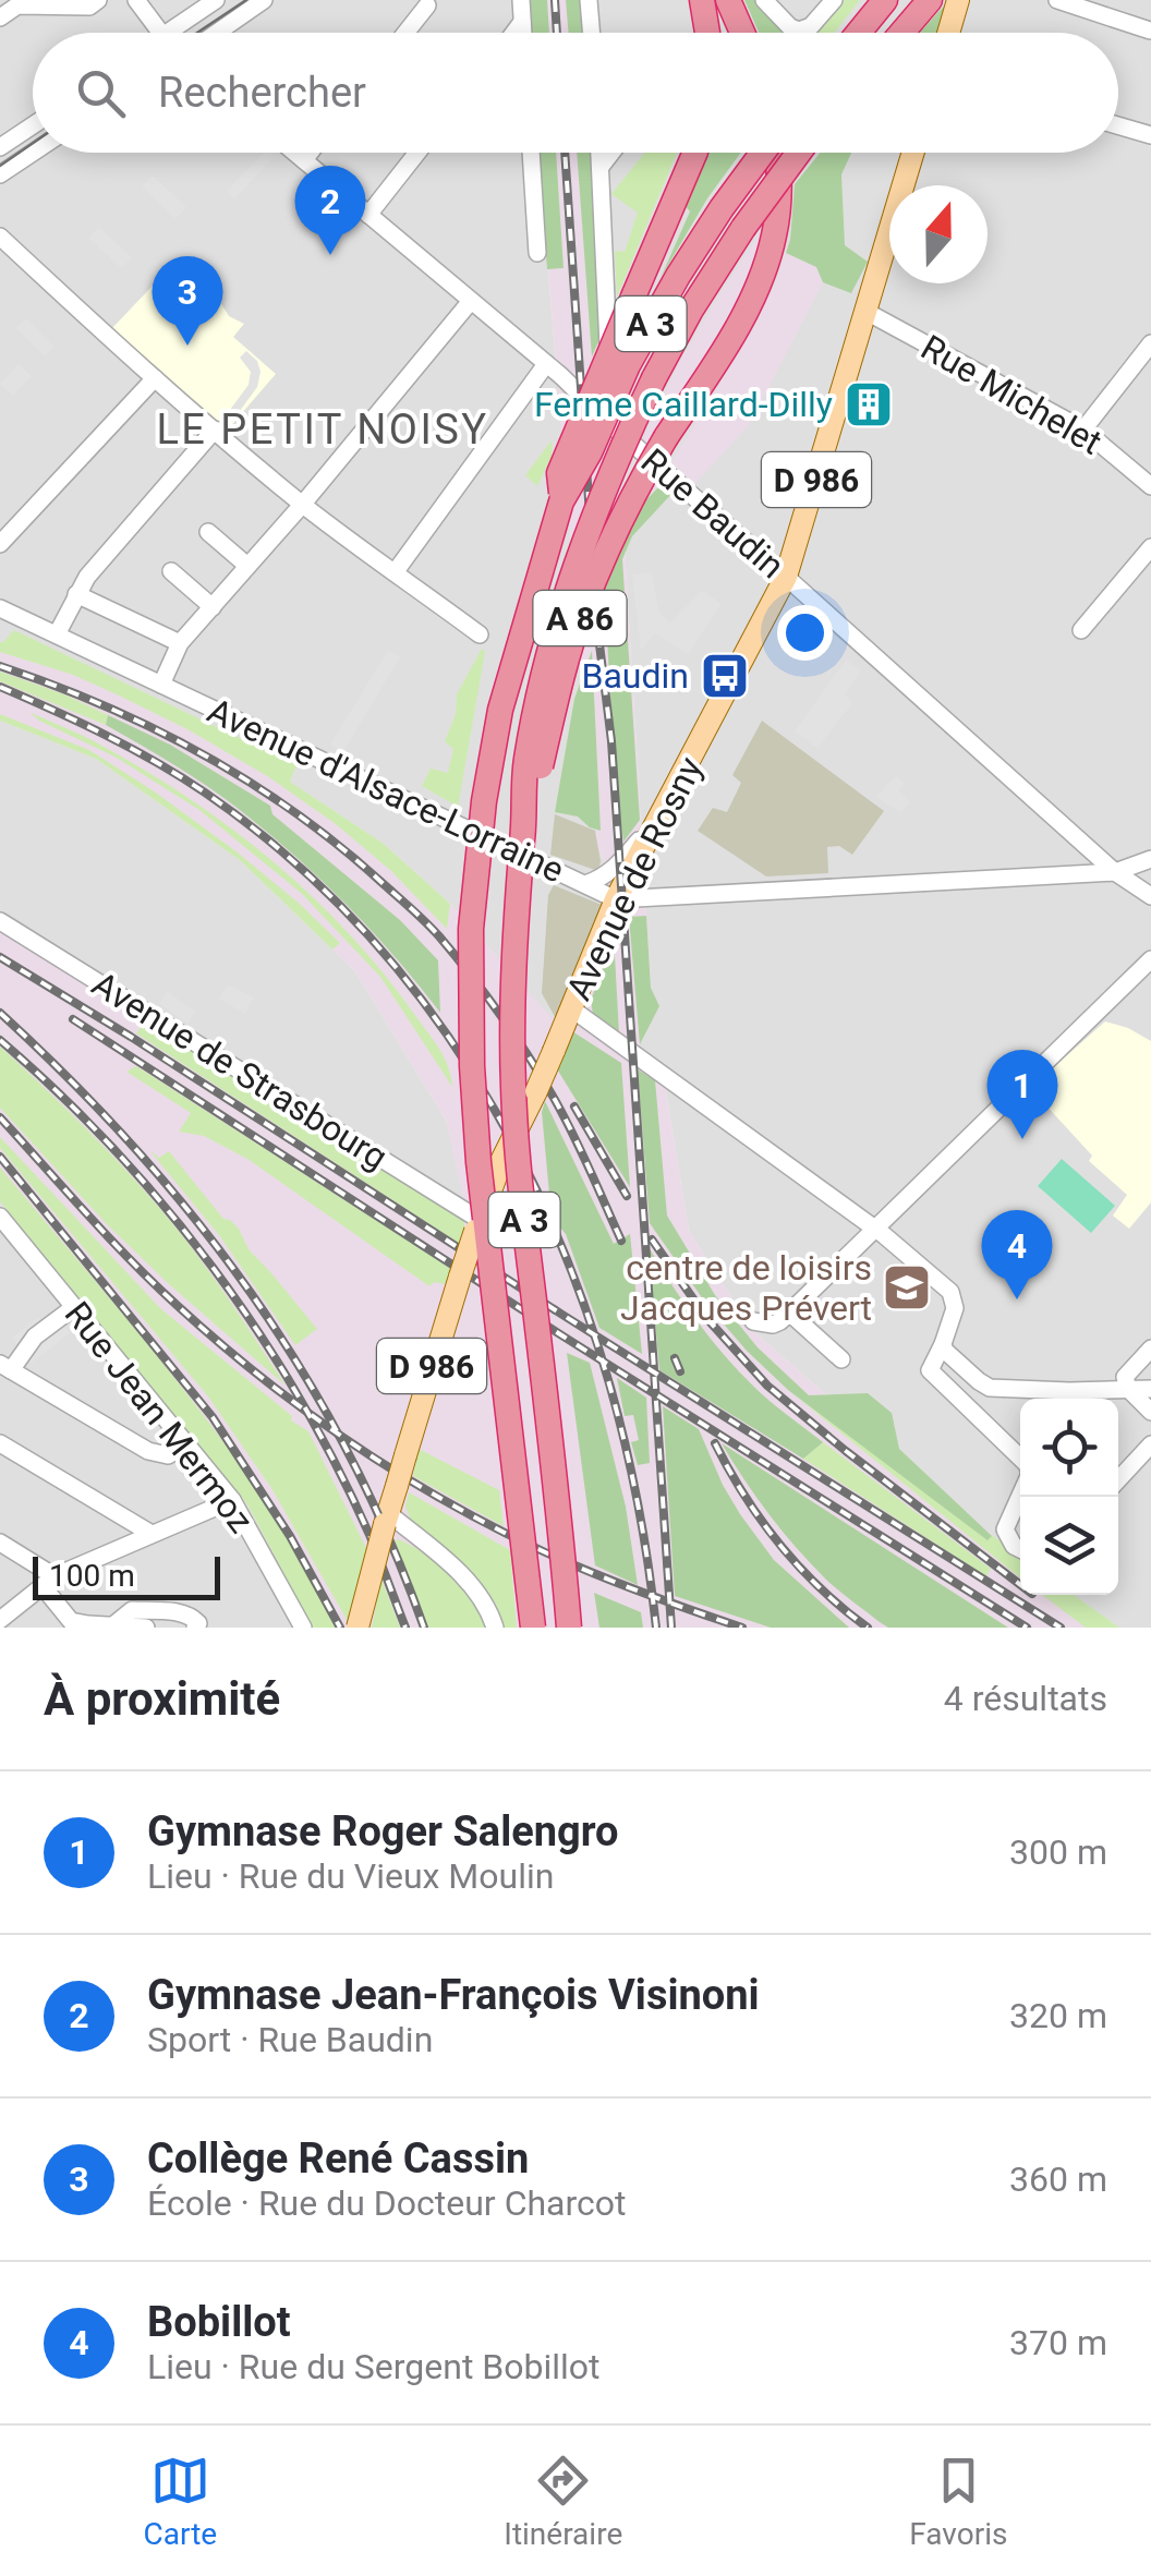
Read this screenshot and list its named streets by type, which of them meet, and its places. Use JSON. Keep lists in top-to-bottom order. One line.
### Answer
{"streets":{"highway":["A 3","A 86"],"main road":["D 986","Avenue de Rosny"],"street":["Rue Michelet","Rue Baudin","Avenue d'Alsace-Lorraine","Avenue de Strasbourg","Rue Jean Mermoz"]},"crossings":[["A 3","A 86"],["Rue Michelet","Avenue de Rosny"],["Rue Baudin","Avenue d'Alsace-Lorraine"],["Rue Baudin","Avenue de Rosny"],["Avenue d'Alsace-Lorraine","Avenue de Rosny"],["Avenue de Rosny","Avenue de Strasbourg"]],"districts":["LE PETIT NOISY"],"places":{"building":["Ferme Caillard-Dilly"],"bus stop":["Baudin"],"school or university":["centre de loisirs Jacques Prévert"]},"scale_bar":"100 m","north":"top","page":{"search":"Rechercher","pins":["2","3","1","4"],"scale":"100 m","heading":["À proximité","4 résultats"],"list":[{"mark":"1","name":"Gymnase Roger Salengro","note":"Lieu · Rue du Vieux Moulin","value":"300 m"},{"mark":"2","name":"Gymnase Jean-François Visinoni","note":"Sport · Rue Baudin","value":"320 m"},{"mark":"3","name":"Collège René Cassin","note":"École · Rue du Docteur Charcot","value":"360 m"},{"mark":"4","name":"Bobillot","note":"Lieu · Rue du Sergent Bobillot","value":"370 m"}],"nav":["Carte","Itinéraire","Favoris"]}}
